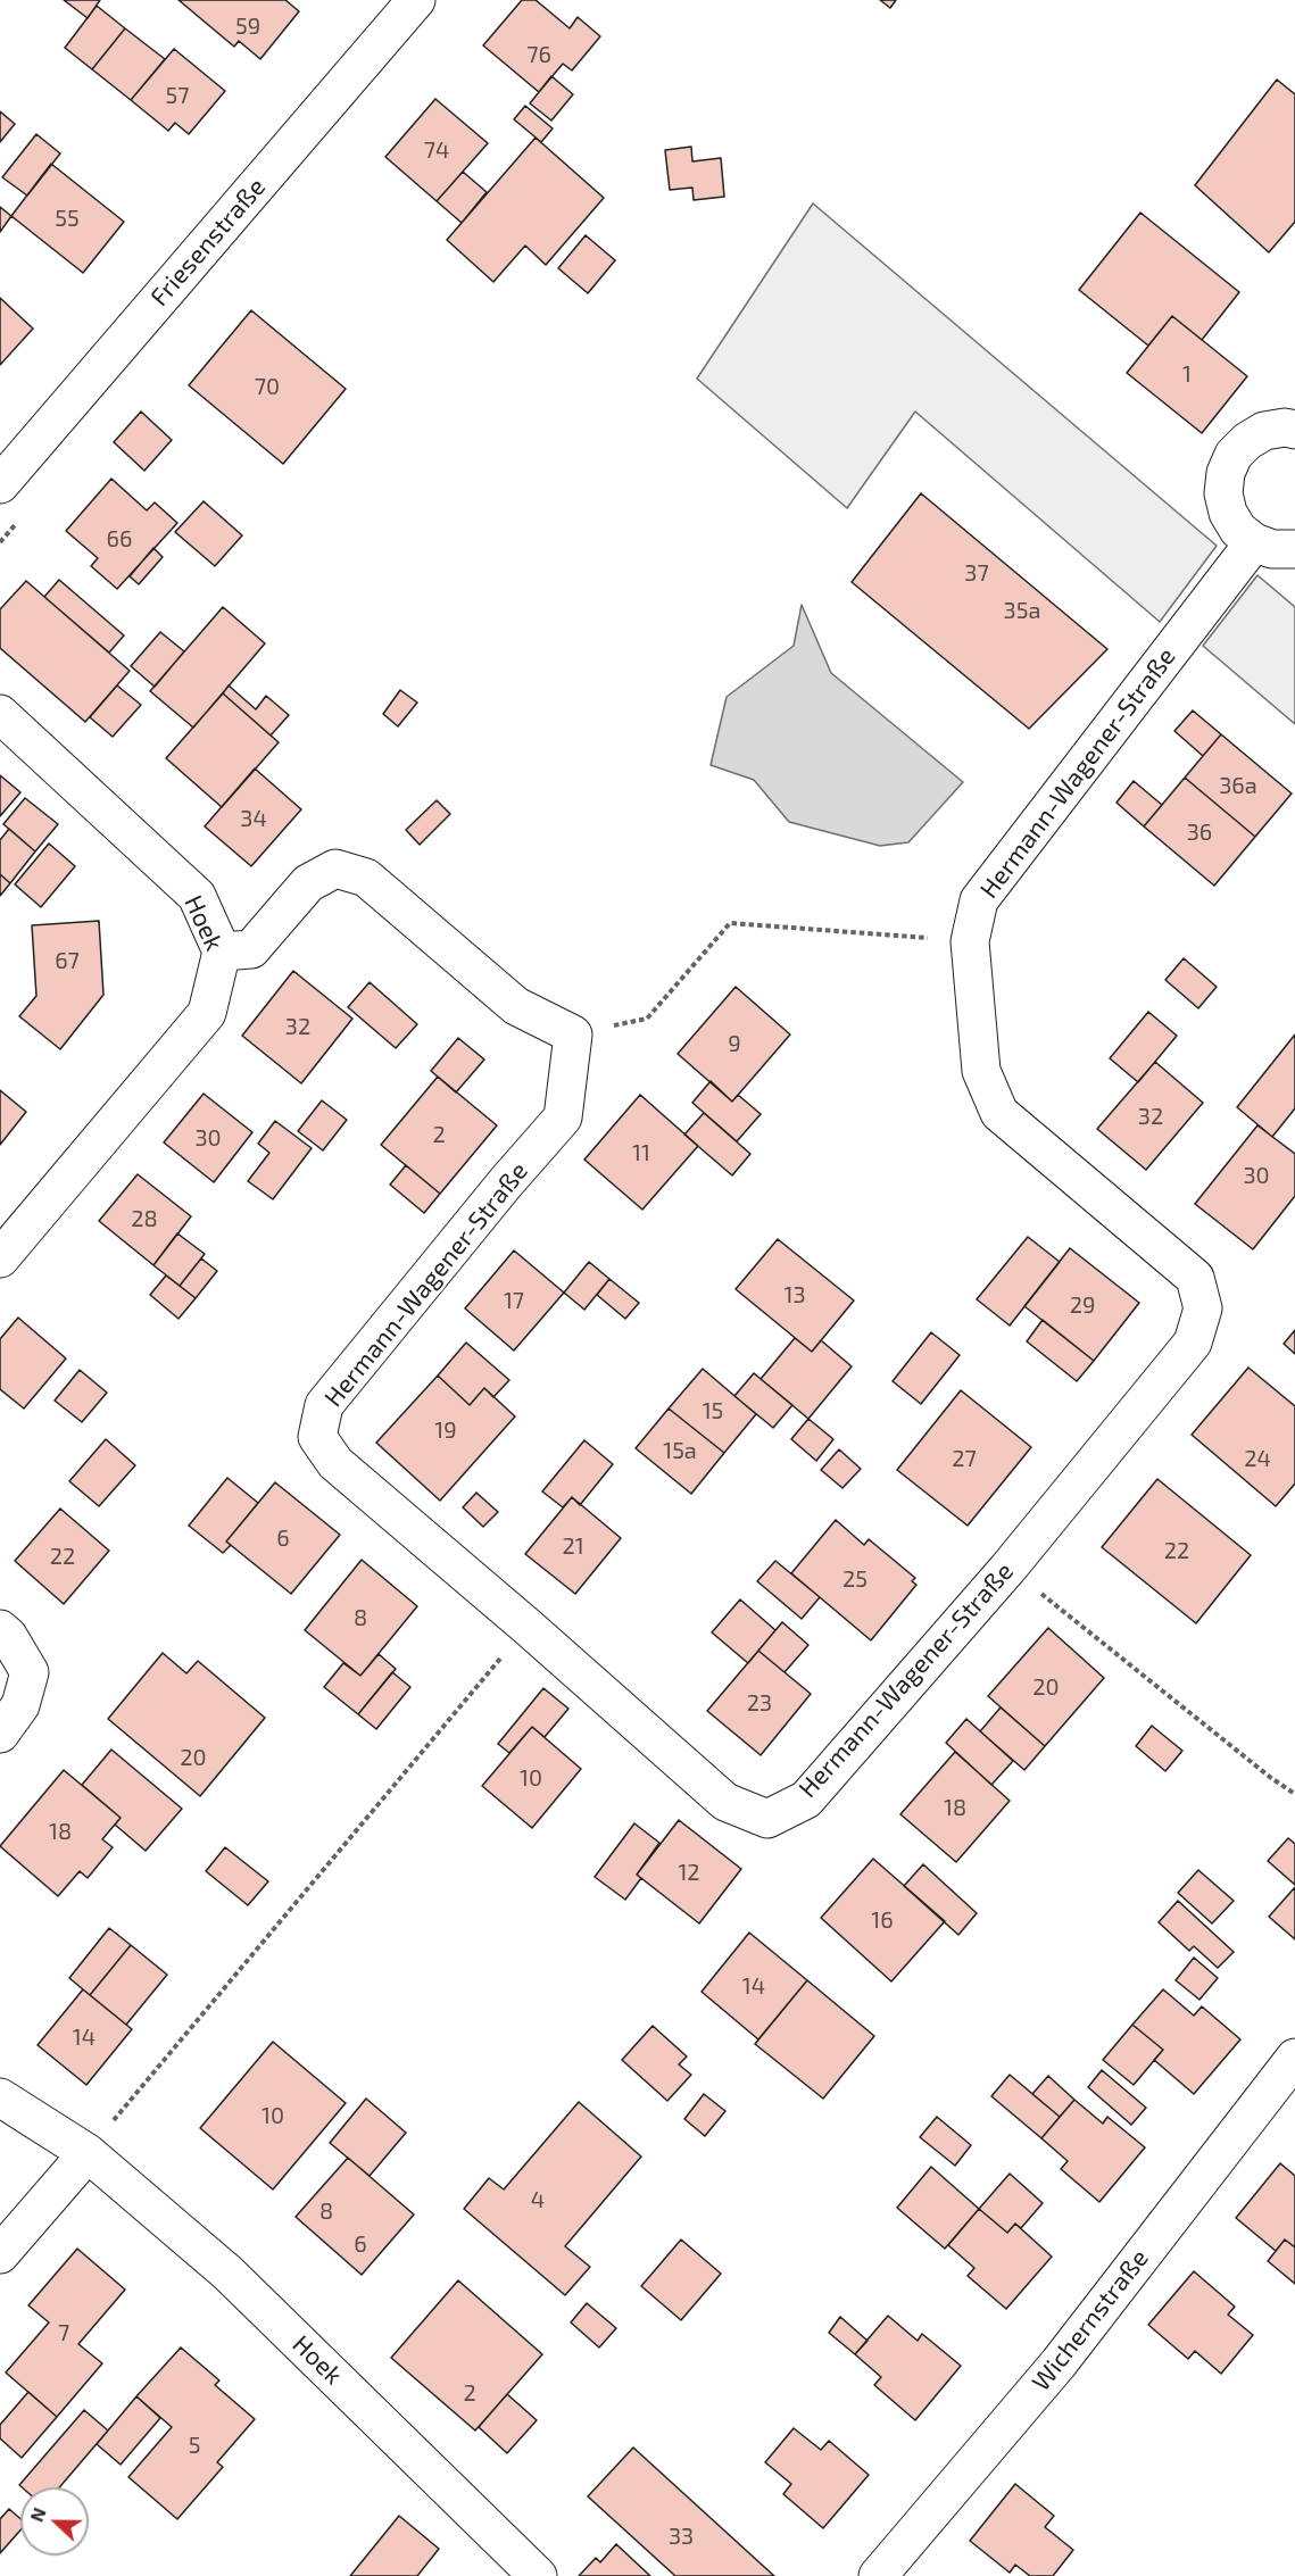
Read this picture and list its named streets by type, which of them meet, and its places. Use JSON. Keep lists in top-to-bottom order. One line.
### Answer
{"streets":{"street":["Friesenstraße","Hermann-Wagener-Straße","Hoek","Wichernstraße"]},"house_numbers":["59","76","57","74","55","1","70","66","37","35a","36a","34","36","67","32","9","32","2","30","11","30","28","13","17","29","15","19","15a","27","24","6","21","22","22","25","8","20","23","20","10","18","18","12","16","14","14","10","4","8","6","7","2","5","33"],"north":"left"}
